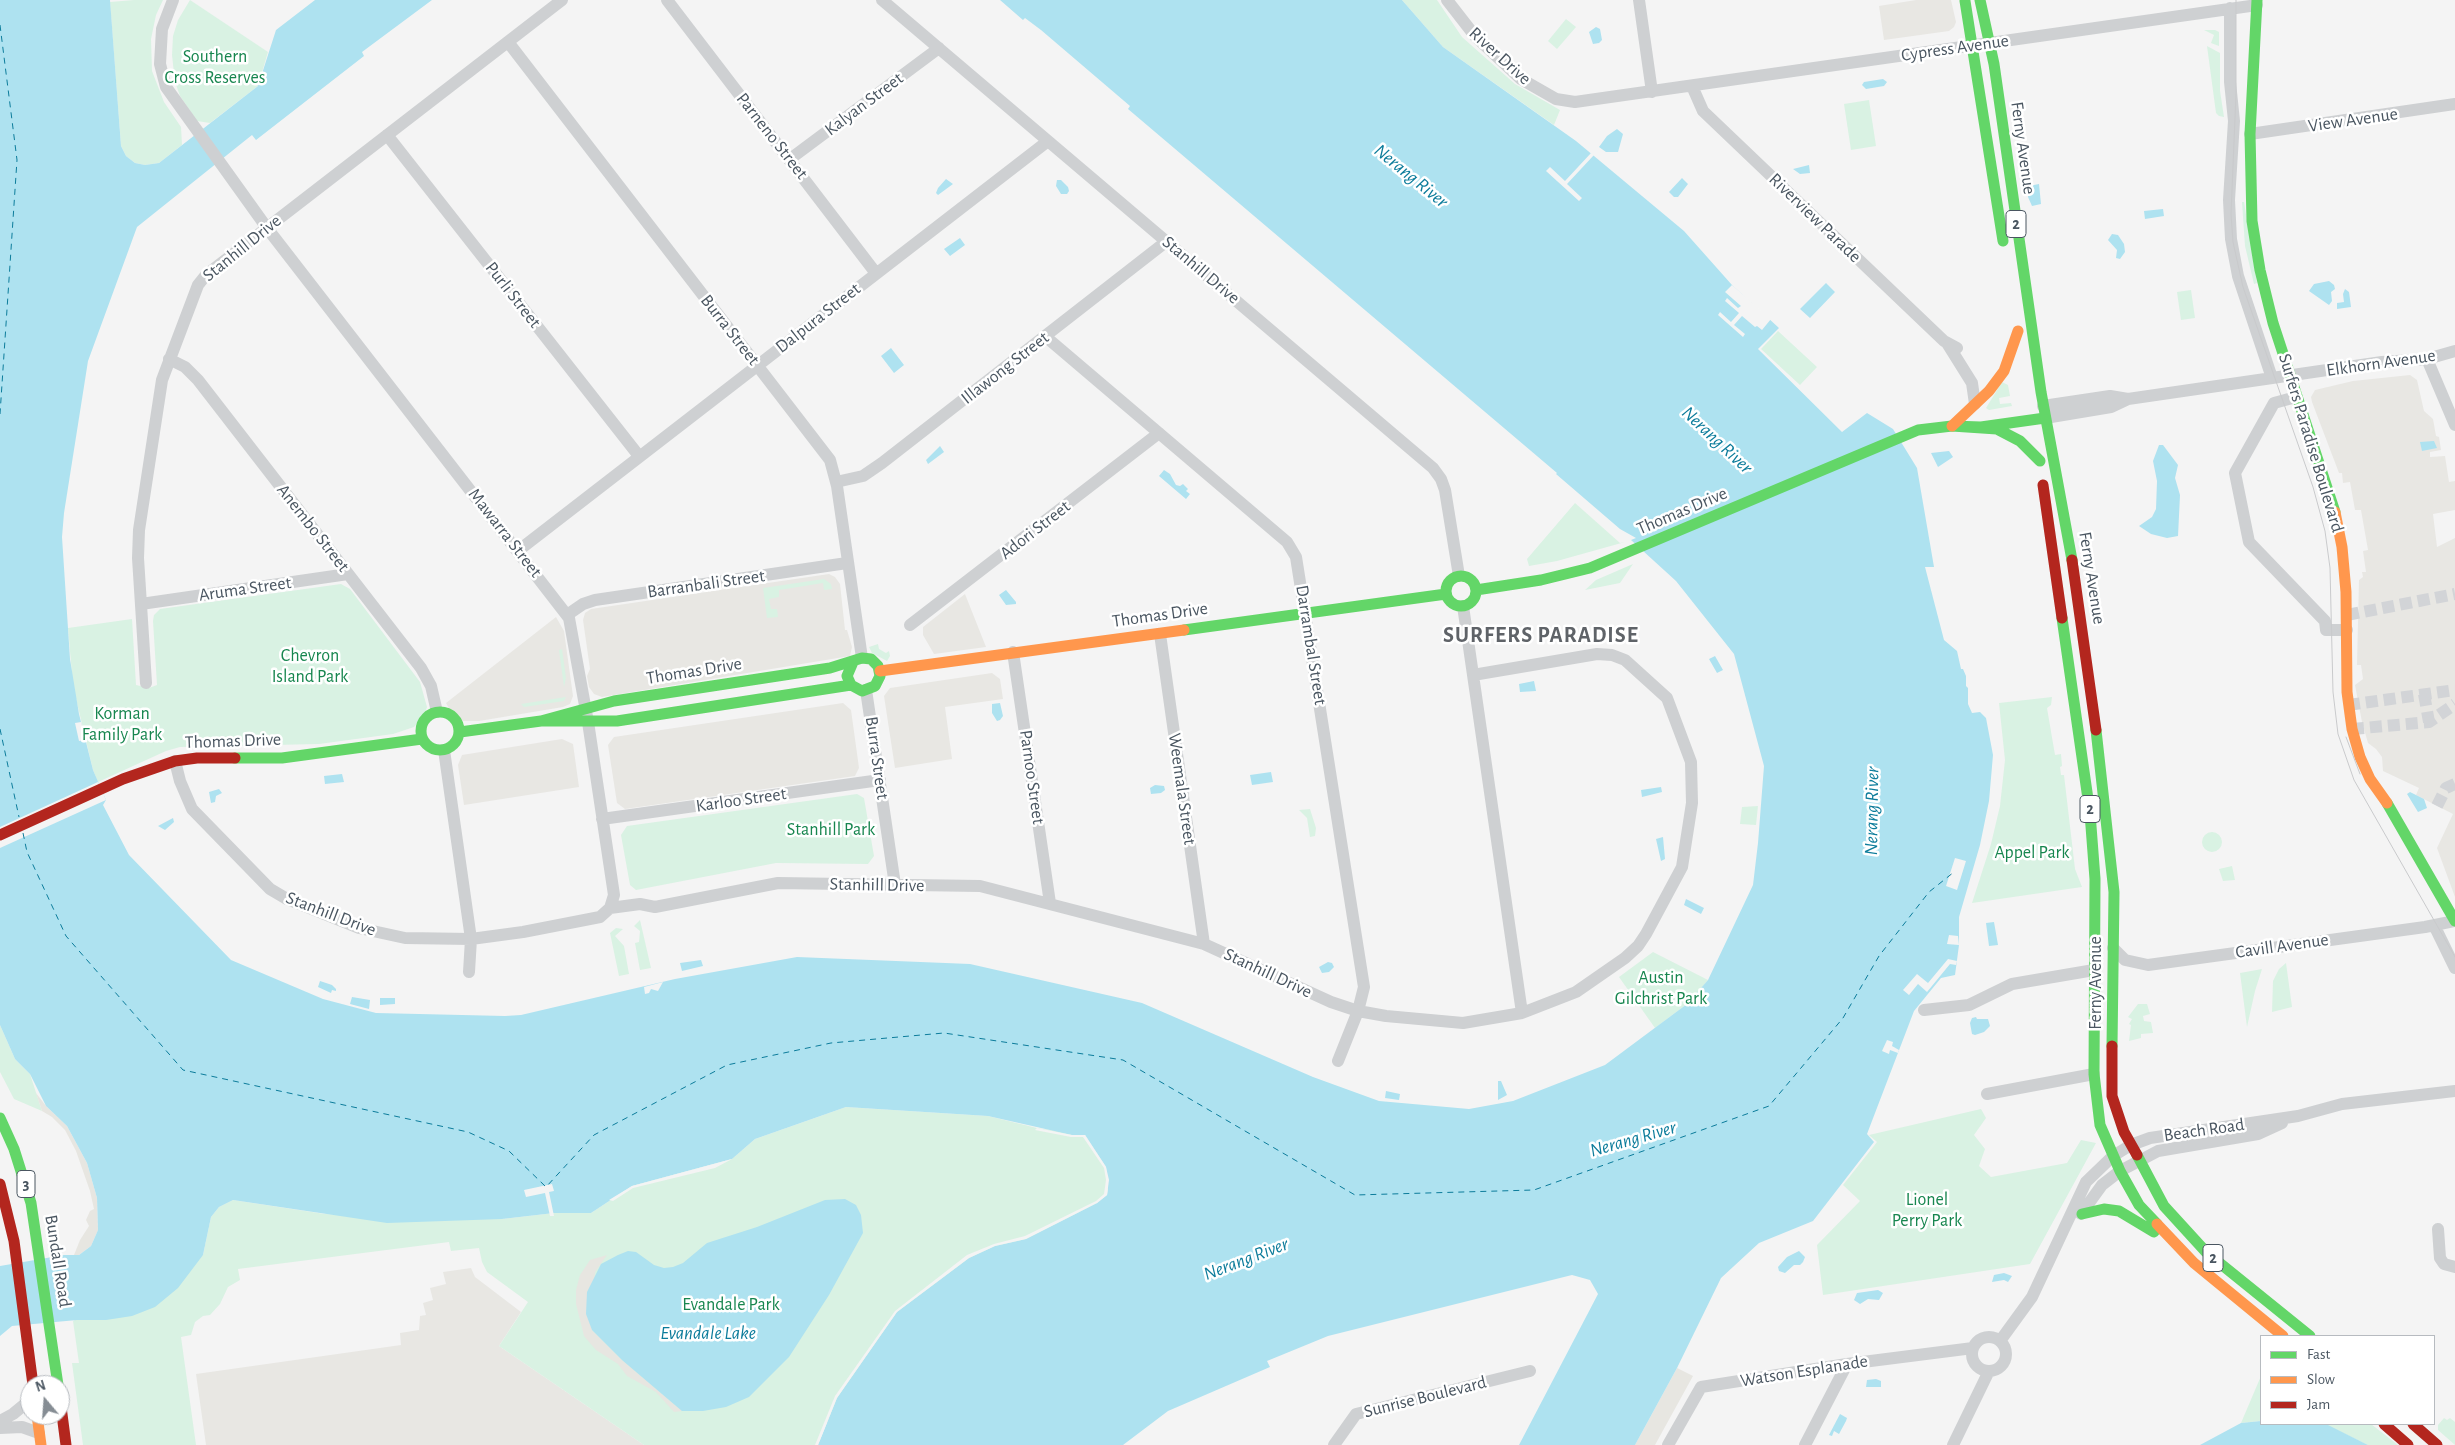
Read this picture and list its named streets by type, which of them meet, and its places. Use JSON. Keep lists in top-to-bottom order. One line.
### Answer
{"streets":{"main road":["Ferny Avenue","2","Surfers Paradise Boulevard","Thomas Drive","3","Bundall Road"],"street":["Cypress Avenue","River Drive","Kalyan Street","View Avenue","Parneno Street","Riverview Parade","Stanhill Drive","Purli Street","Dalpura Street","Burra Street","Elkhorn Avenue","Illawong Street","Anembo Street","Adori Street","Mawarra Street","Barranbali Street","Aruma Street","Darrambal Street","Parnoo Street","Weemala Street","Karloo Street","Cavill Avenue","Beach Road","Watson Esplanade","Sunrise Boulevard"]},"crossings":[["Cypress Avenue","River Drive"],["Cypress Avenue","Ferny Avenue"],["Cypress Avenue","Riverview Parade"],["Cypress Avenue","Surfers Paradise Boulevard"],["Kalyan Street","Parneno Street"],["Kalyan Street","Stanhill Drive"],["View Avenue","Surfers Paradise Boulevard"],["Parneno Street","Dalpura Street"],["Ferny Avenue","2"],["Ferny Avenue","Elkhorn Avenue"],["Ferny Avenue","Thomas Drive"],["Ferny Avenue","Cavill Avenue"],["Ferny Avenue","Beach Road"],["2","Elkhorn Avenue"],["2","Thomas Drive"],["2","Beach Road"],["Stanhill Drive","Purli Street"],["Stanhill Drive","Dalpura Street"],["Stanhill Drive","Burra Street"],["Stanhill Drive","Illawong Street"],["Stanhill Drive","Thomas Drive"],["Stanhill Drive","Anembo Street"],["Stanhill Drive","Mawarra Street"],["Stanhill Drive","Aruma Street"],["Stanhill Drive","Darrambal Street"],["Stanhill Drive","Parnoo Street"],["Stanhill Drive","Weemala Street"],["Purli Street","Dalpura Street"],["Dalpura Street","Burra Street"],["Dalpura Street","Mawarra Street"],["Burra Street","Illawong Street"],["Burra Street","Thomas Drive"],["Burra Street","Barranbali Street"],["Burra Street","Karloo Street"],["Elkhorn Avenue","Surfers Paradise Boulevard"],["Elkhorn Avenue","Thomas Drive"],["Illawong Street","Darrambal Street"],["Surfers Paradise Boulevard","Cavill Avenue"],["Thomas Drive","Anembo Street"],["Thomas Drive","Mawarra Street"],["Thomas Drive","Darrambal Street"],["Thomas Drive","Parnoo Street"],["Thomas Drive","Weemala Street"],["Anembo Street","Aruma Street"],["Adori Street","Darrambal Street"],["Mawarra Street","Barranbali Street"],["Mawarra Street","Karloo Street"]],"districts":["SURFERS PARADISE"],"water":["Nerang River","Evandale Lake"],"parks":["Southern Cross Reserves","Chevron Island Park","Korman Family Park","Stanhill Park","Appel Park","Austin Gilchrist Park","Lionel Perry Park","Evandale Park"],"legend":["Fast","Slow","Jam"],"north":"top"}
